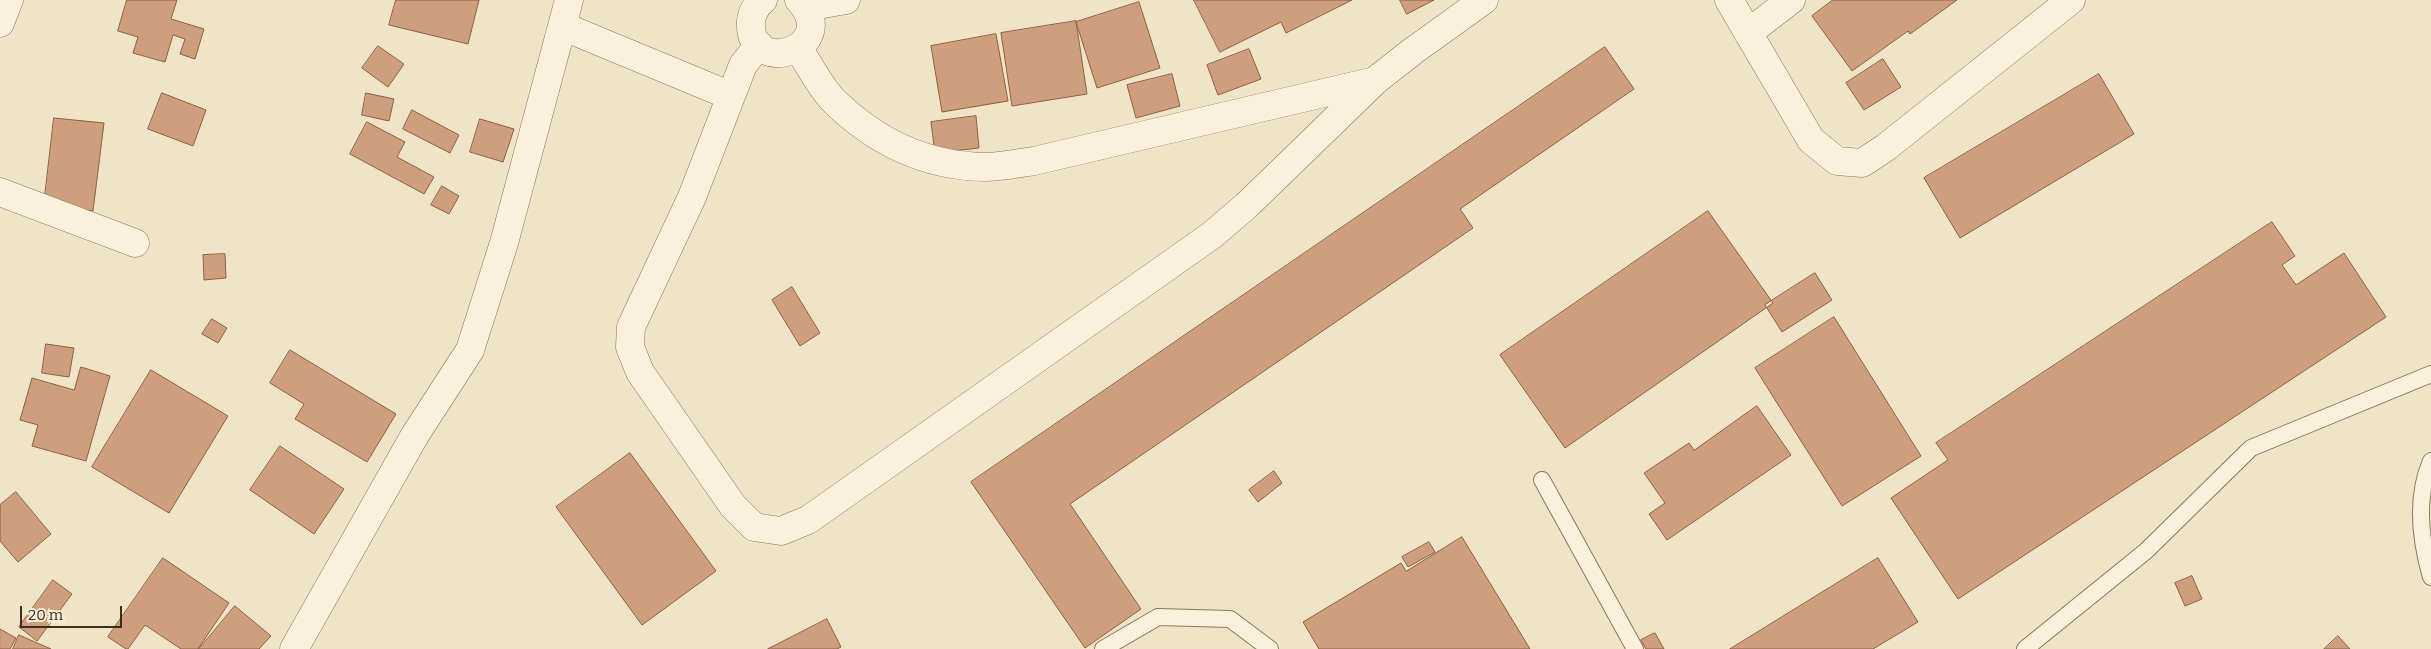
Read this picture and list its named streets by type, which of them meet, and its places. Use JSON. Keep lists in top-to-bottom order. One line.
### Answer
{"scale_bar":"20 m"}
